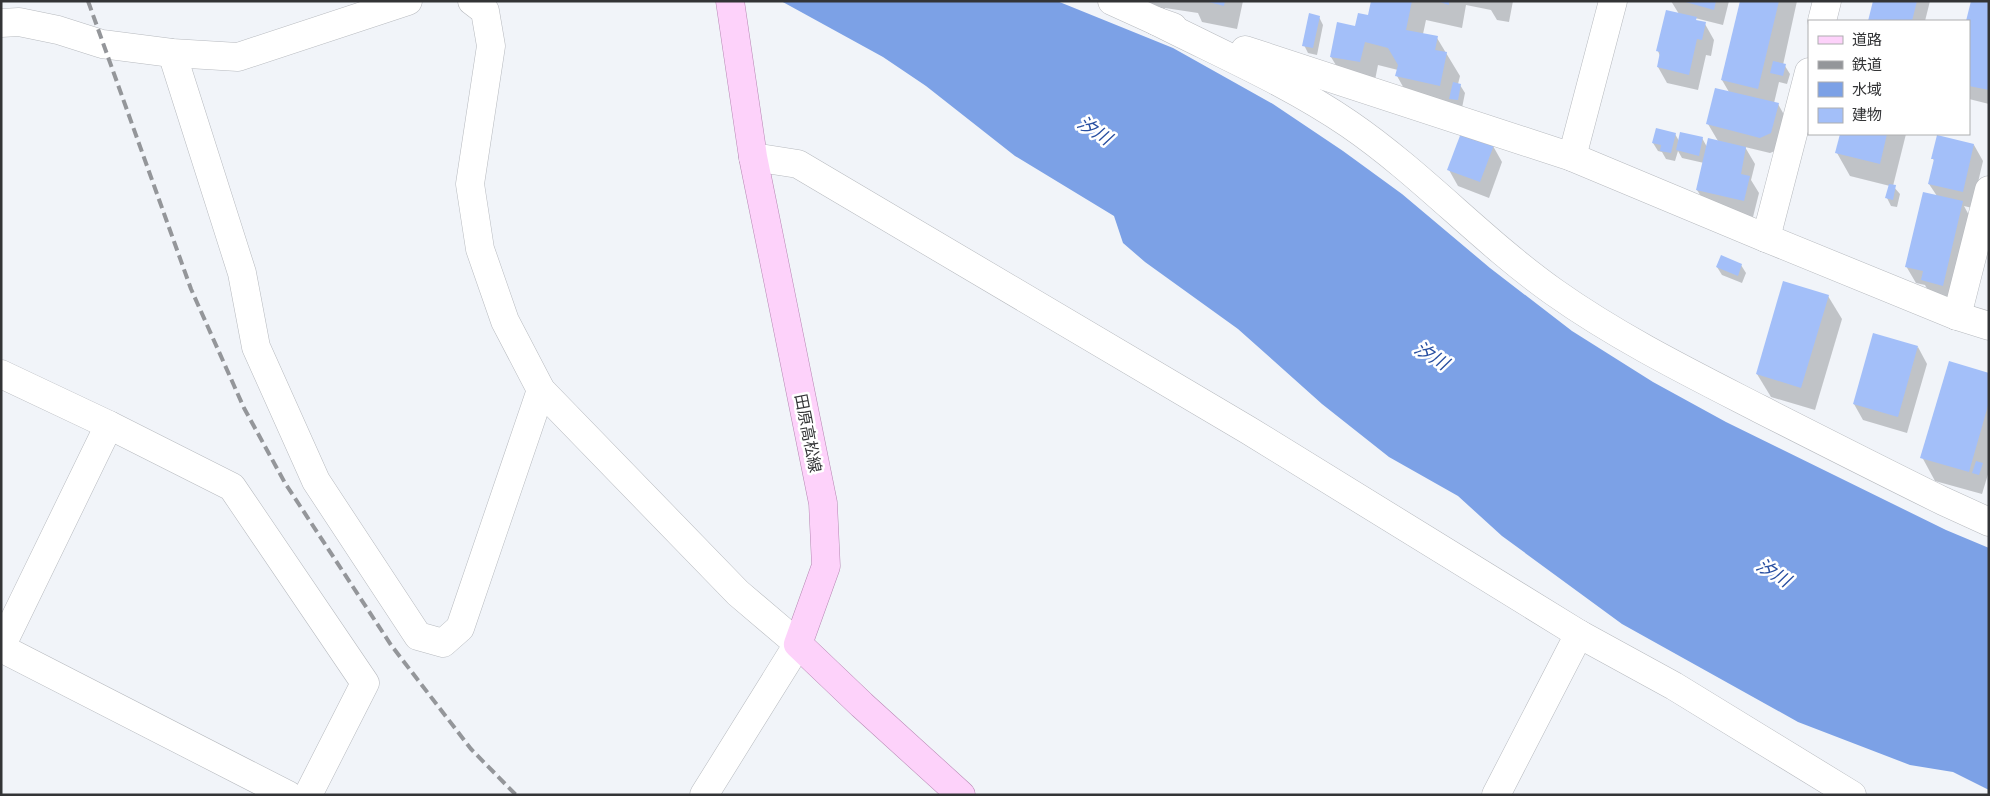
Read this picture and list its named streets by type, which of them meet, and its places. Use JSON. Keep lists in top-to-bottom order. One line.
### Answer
{"streets":{"main road":["田原高松線"]},"water":["汐川"],"legend":["道路","鉄道","水域","建物"]}
